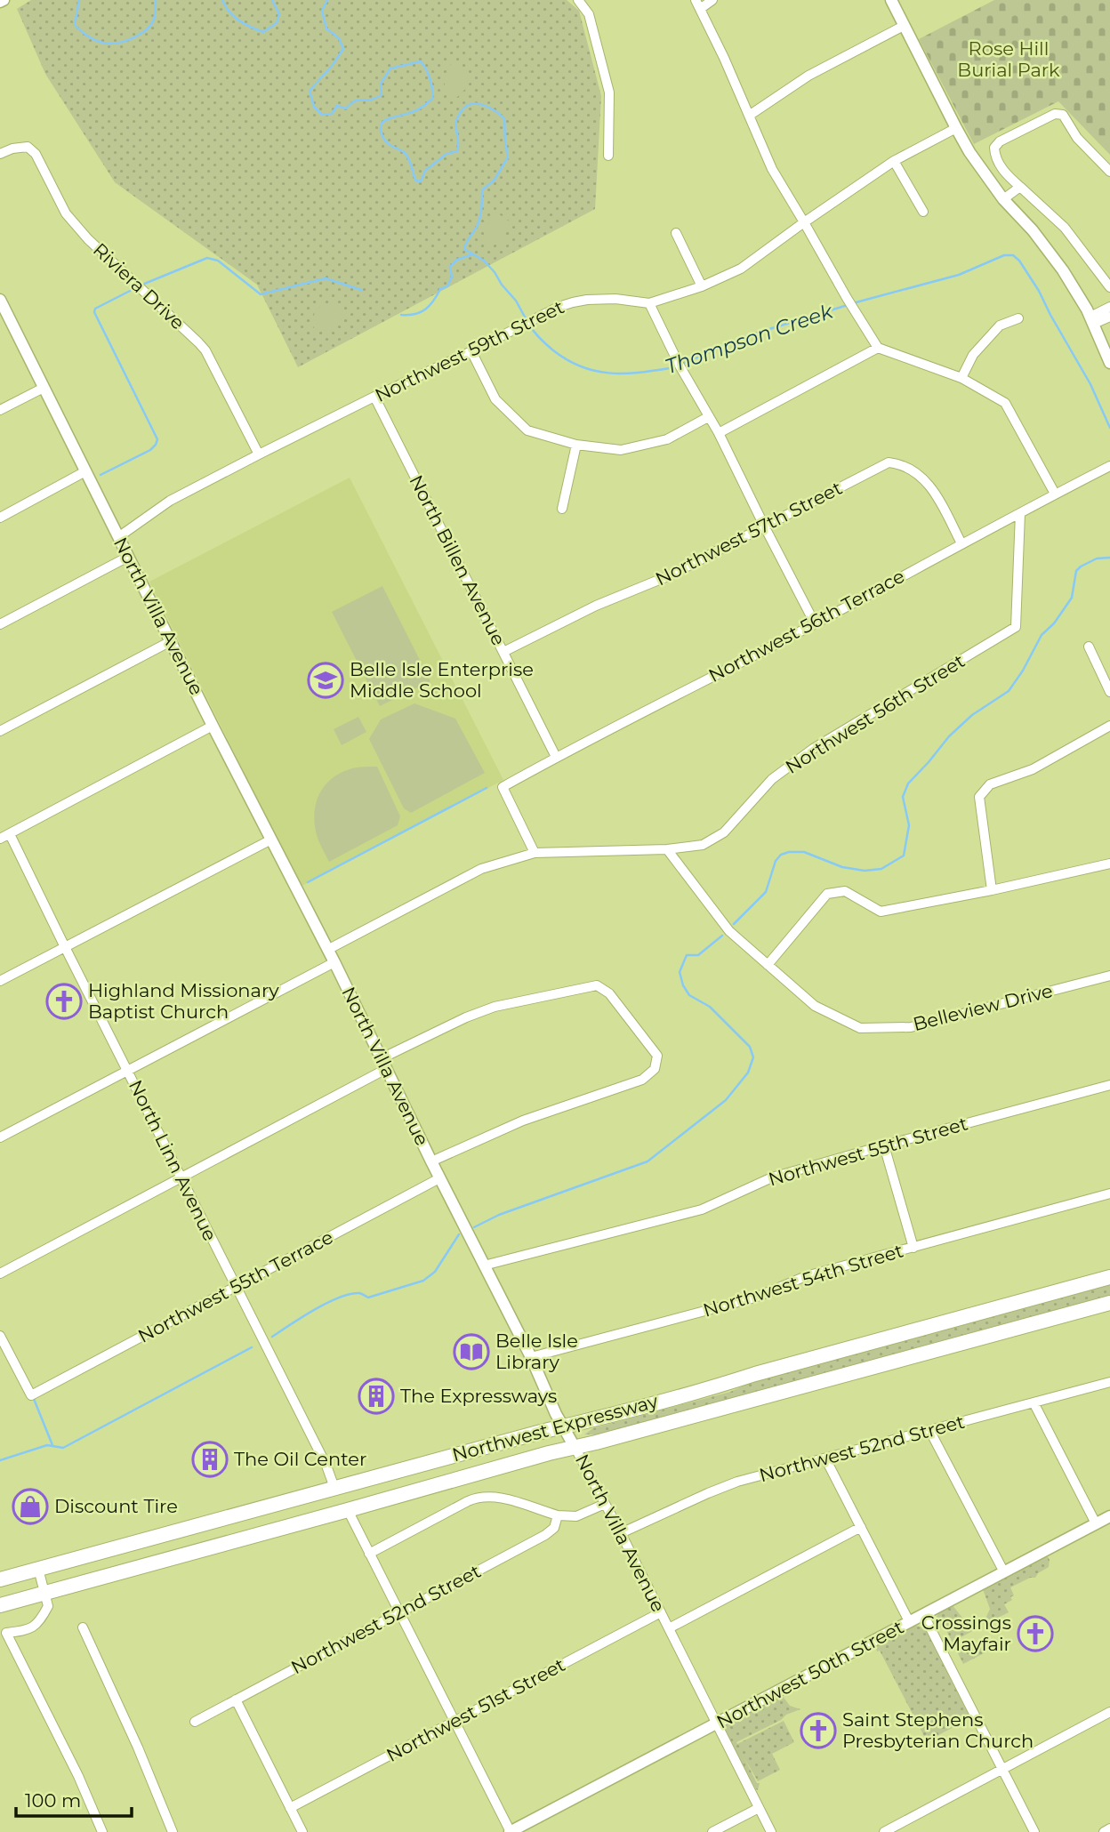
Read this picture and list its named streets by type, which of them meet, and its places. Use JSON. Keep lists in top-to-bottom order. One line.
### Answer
{"streets":{"highway":["Northwest Expressway"],"street":["Riviera Drive","Northwest 59th Street","Northwest 57th Street","North Billen Avenue","North Villa Avenue","Northwest 56th Terrace","Northwest 56th Street","Belleview Drive","Northwest 55th Street","North Linn Avenue","Northwest 54th Street","Northwest 55th Terrace","Northwest 52nd Street","Northwest 50th Street","Northwest 51st Street"]},"crossings":[["Riviera Drive","Northwest 59th Street"],["Northwest 59th Street","North Billen Avenue"],["Northwest 59th Street","North Villa Avenue"],["Northwest 57th Street","North Billen Avenue"],["Northwest 57th Street","Northwest 56th Terrace"],["North Billen Avenue","Northwest 56th Terrace"],["North Villa Avenue","Northwest 56th Street"],["North Villa Avenue","Northwest 55th Street"],["North Villa Avenue","Northwest 54th Street"],["North Villa Avenue","Northwest 55th Terrace"],["North Villa Avenue","Northwest Expressway"],["North Villa Avenue","Northwest 52nd Street"],["North Villa Avenue","Northwest 50th Street"],["North Villa Avenue","Northwest 51st Street"],["Northwest 56th Terrace","Northwest 56th Street"],["Northwest 56th Street","Belleview Drive"],["North Linn Avenue","Northwest 55th Terrace"],["North Linn Avenue","Northwest Expressway"]],"water":["Thompson Creek"],"parks":["Rose Hill Burial Park"],"places":{"school or university":["Belle Isle Enterprise Middle School"],"church":["Highland Missionary Baptist Church","Crossings Mayfair","Saint Stephens Presbyterian Church"],"library":["Belle Isle Library"],"building":["The Expressways","The Oil Center"],"shop":["Discount Tire"]},"scale_bar":"100 m"}
